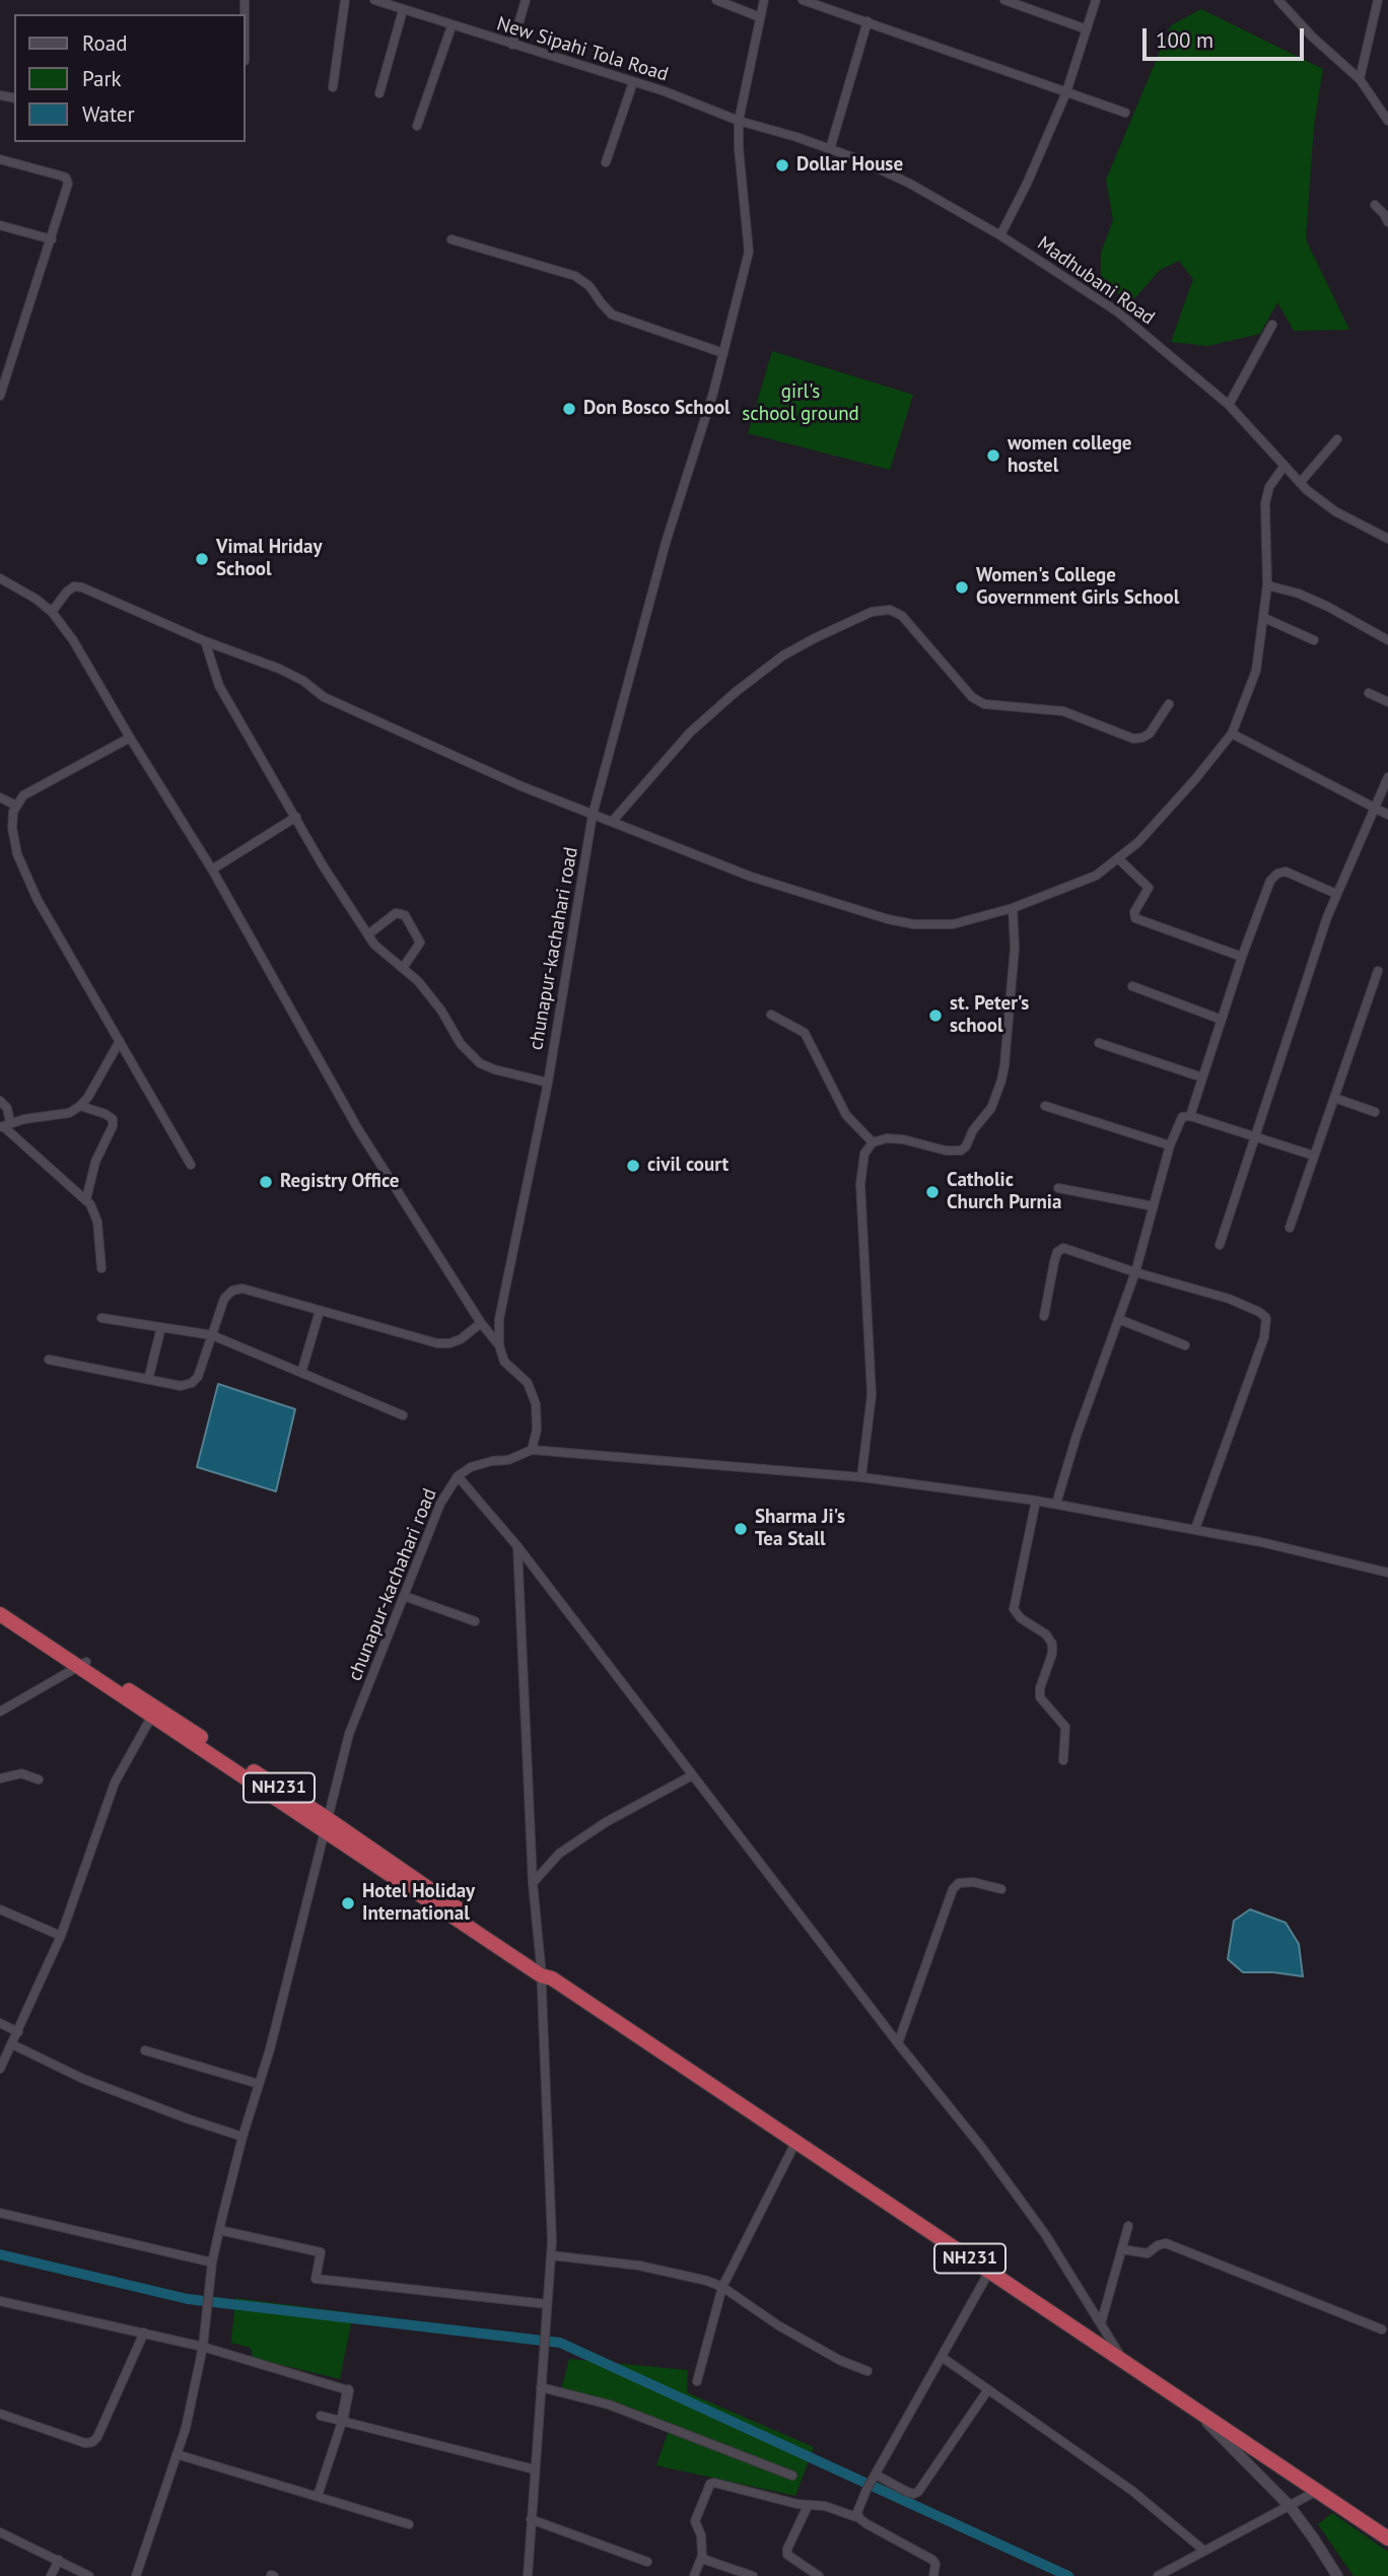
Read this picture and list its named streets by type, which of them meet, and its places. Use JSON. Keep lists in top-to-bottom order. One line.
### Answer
{"streets":{"highway":["NH231"],"street":["New Sipahi Tola Road","Madhubani Road","chunapur-kachahari road"]},"crossings":[["New Sipahi Tola Road","Madhubani Road"],["New Sipahi Tola Road","chunapur-kachahari road"],["Madhubani Road","chunapur-kachahari road"],["chunapur-kachahari road","NH231"]],"parks":["girl's school ground"],"places":["Dollar House","Don Bosco School","women college hostel","Vimal Hriday School","Women's College Government Girls School","st. Peter's school","civil court","Registry Office","Catholic Church Purnia","Sharma Ji's Tea Stall","Hotel Holiday International"],"legend":["Road","Park","Water"],"scale_bar":"100 m"}
